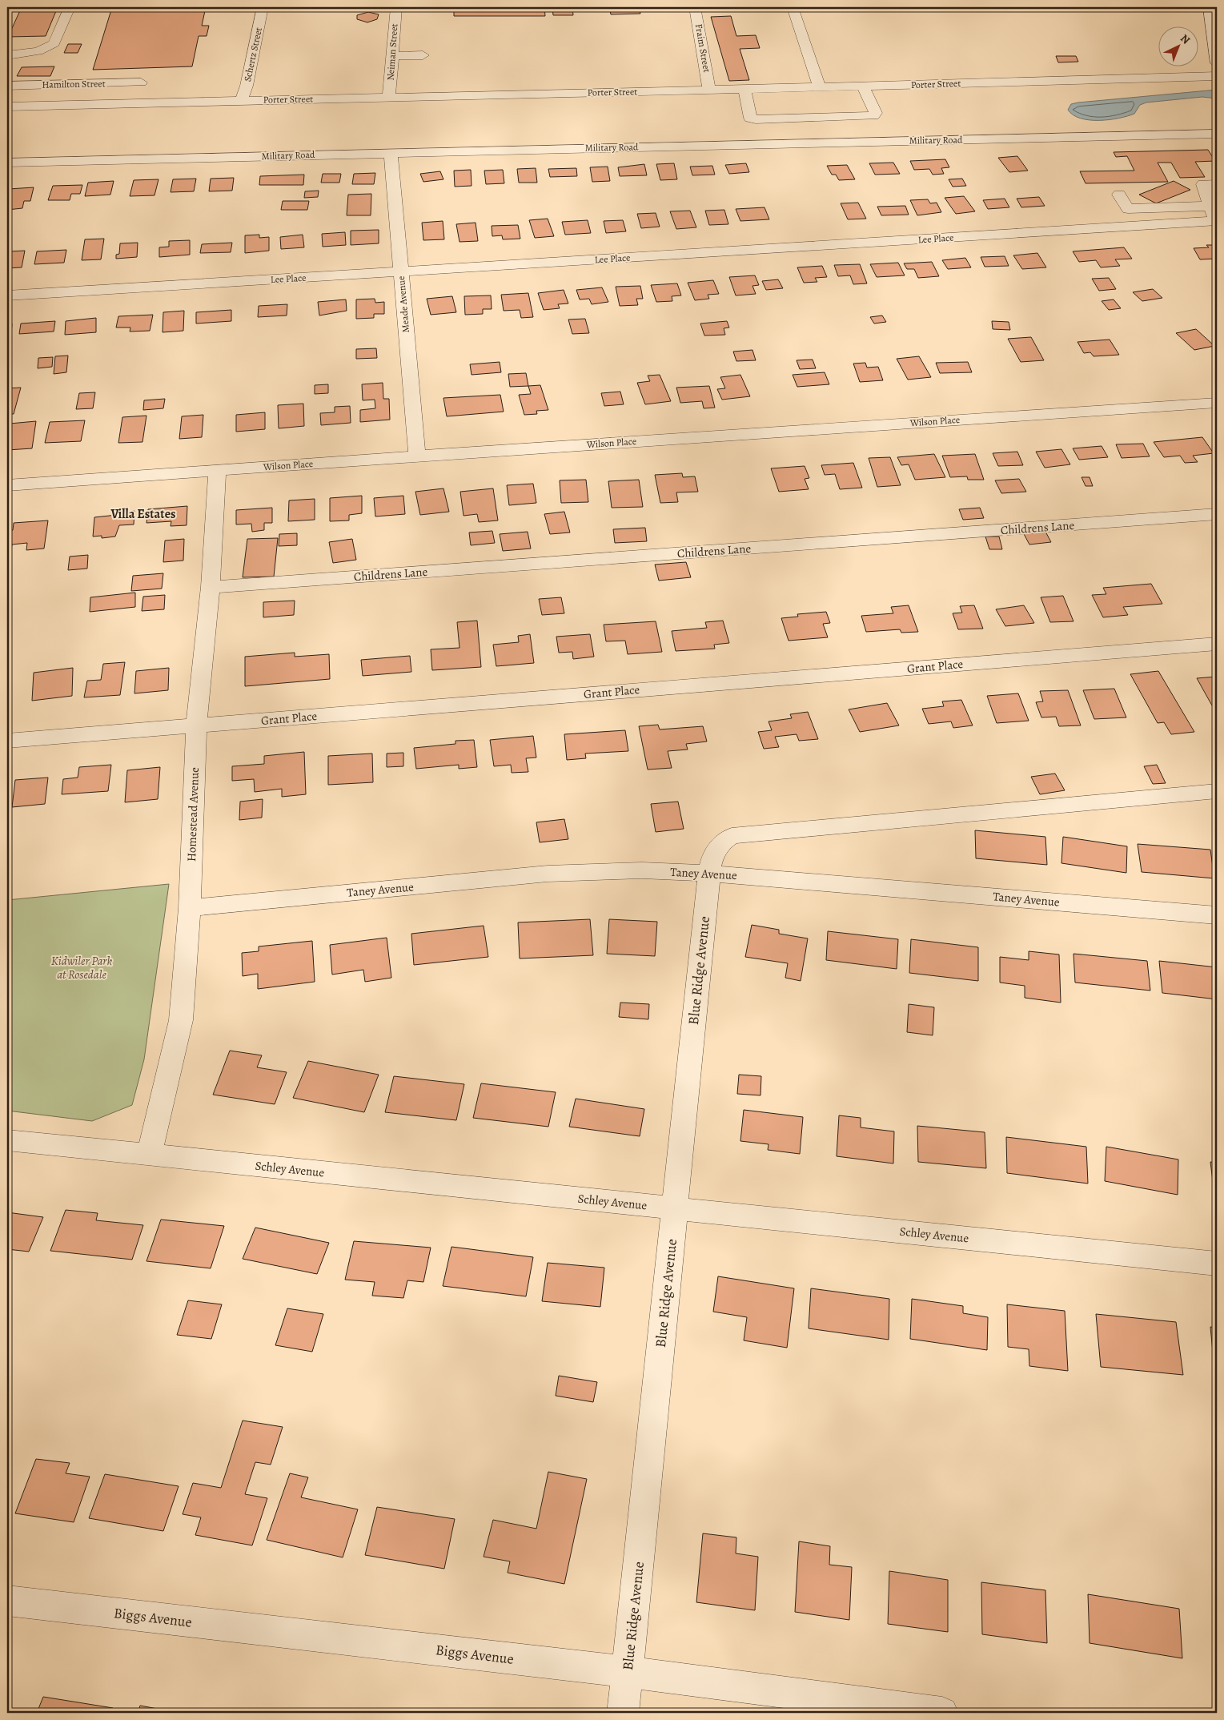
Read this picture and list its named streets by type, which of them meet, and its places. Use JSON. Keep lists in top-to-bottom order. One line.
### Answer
{"streets":{"street":["Fraim Street","Neiman Street","Schertz Street","Hamilton Street","Porter Street","Military Road","Lee Place","Meade Avenue","Wilson Place","Childrens Lane","Grant Place","Homestead Avenue","Taney Avenue","Blue Ridge Avenue","Schley Avenue","Biggs Avenue"]},"crossings":[["Fraim Street","Porter Street"],["Neiman Street","Porter Street"],["Schertz Street","Porter Street"],["Military Road","Meade Avenue"],["Lee Place","Meade Avenue"],["Meade Avenue","Wilson Place"],["Wilson Place","Homestead Avenue"],["Childrens Lane","Homestead Avenue"],["Grant Place","Homestead Avenue"],["Homestead Avenue","Taney Avenue"],["Homestead Avenue","Schley Avenue"],["Taney Avenue","Blue Ridge Avenue"],["Blue Ridge Avenue","Schley Avenue"],["Blue Ridge Avenue","Biggs Avenue"]],"districts":["Villa Estates"],"parks":["Kidwiler Park at Rosedale"],"north":"top right"}
